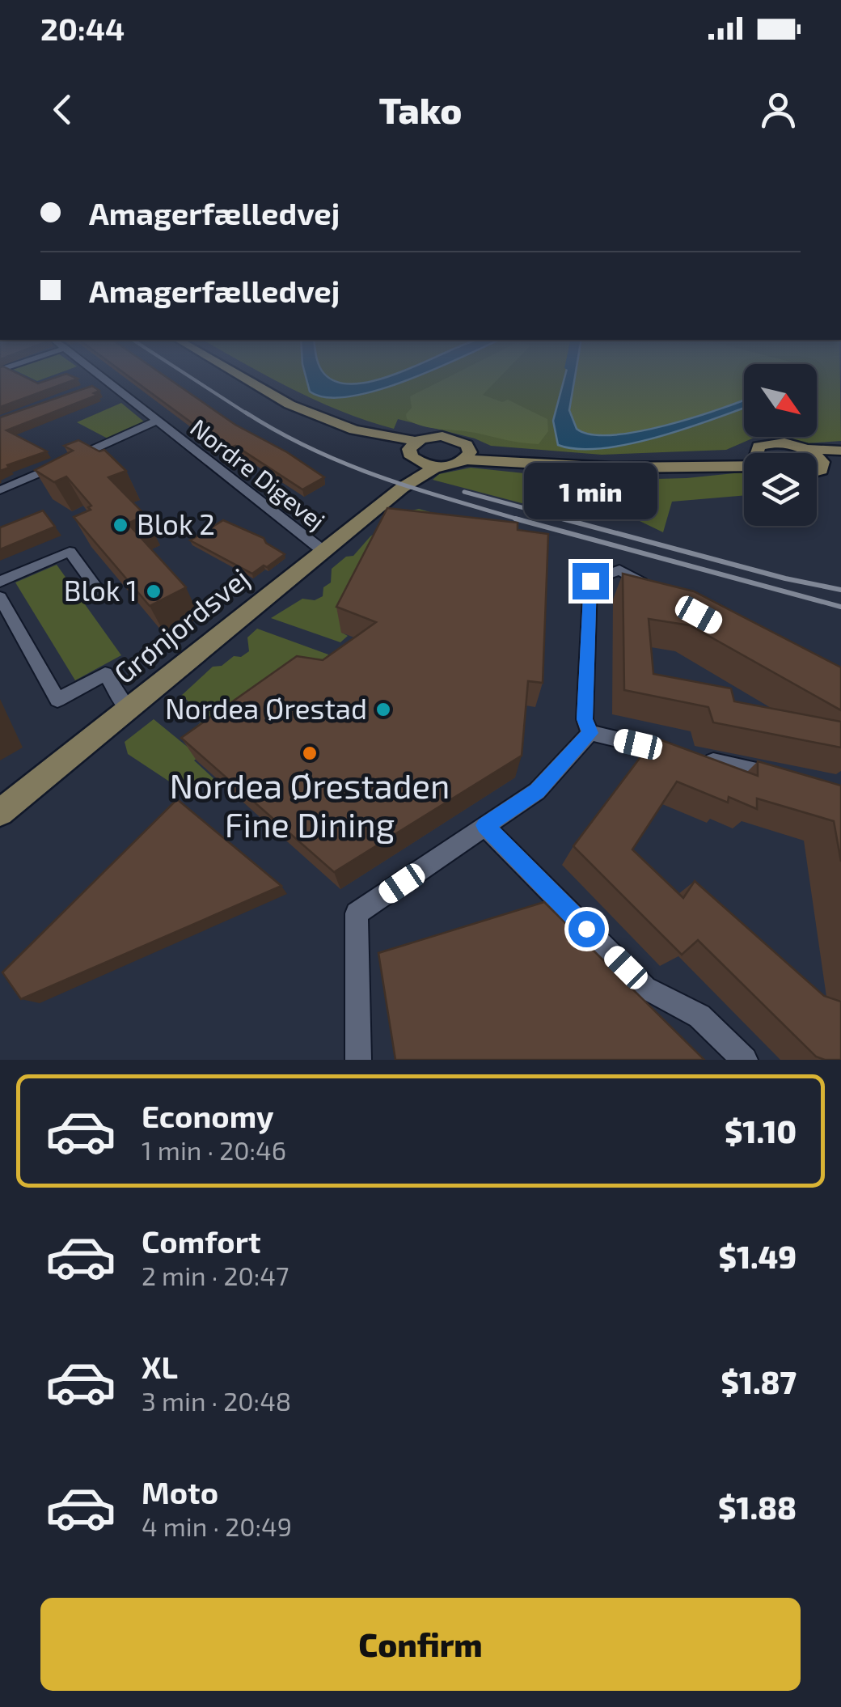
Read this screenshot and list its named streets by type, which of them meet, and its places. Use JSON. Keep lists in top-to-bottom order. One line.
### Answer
{"streets":{"street":["Nordre Digevej","Grønjordsvej"]},"crossings":[["Nordre Digevej","Grønjordsvej"]],"places":["Blok 2","Blok 1","Nordea Ørestad","Nordea Ørestaden Fine Dining"],"north":"bottom right","page":{"status":"20:44","header":"Tako","banner":["Amagerfælledvej","Amagerfælledvej"],"bubble":"1 min","list":[{"name":"Economy","note":"1 min · 20:46","value":"$1.10"},{"name":"Comfort","note":"2 min · 20:47","value":"$1.49"},{"name":"XL","note":"3 min · 20:48","value":"$1.87"},{"name":"Moto","note":"4 min · 20:49","value":"$1.88"}],"buttons":"Confirm"}}
